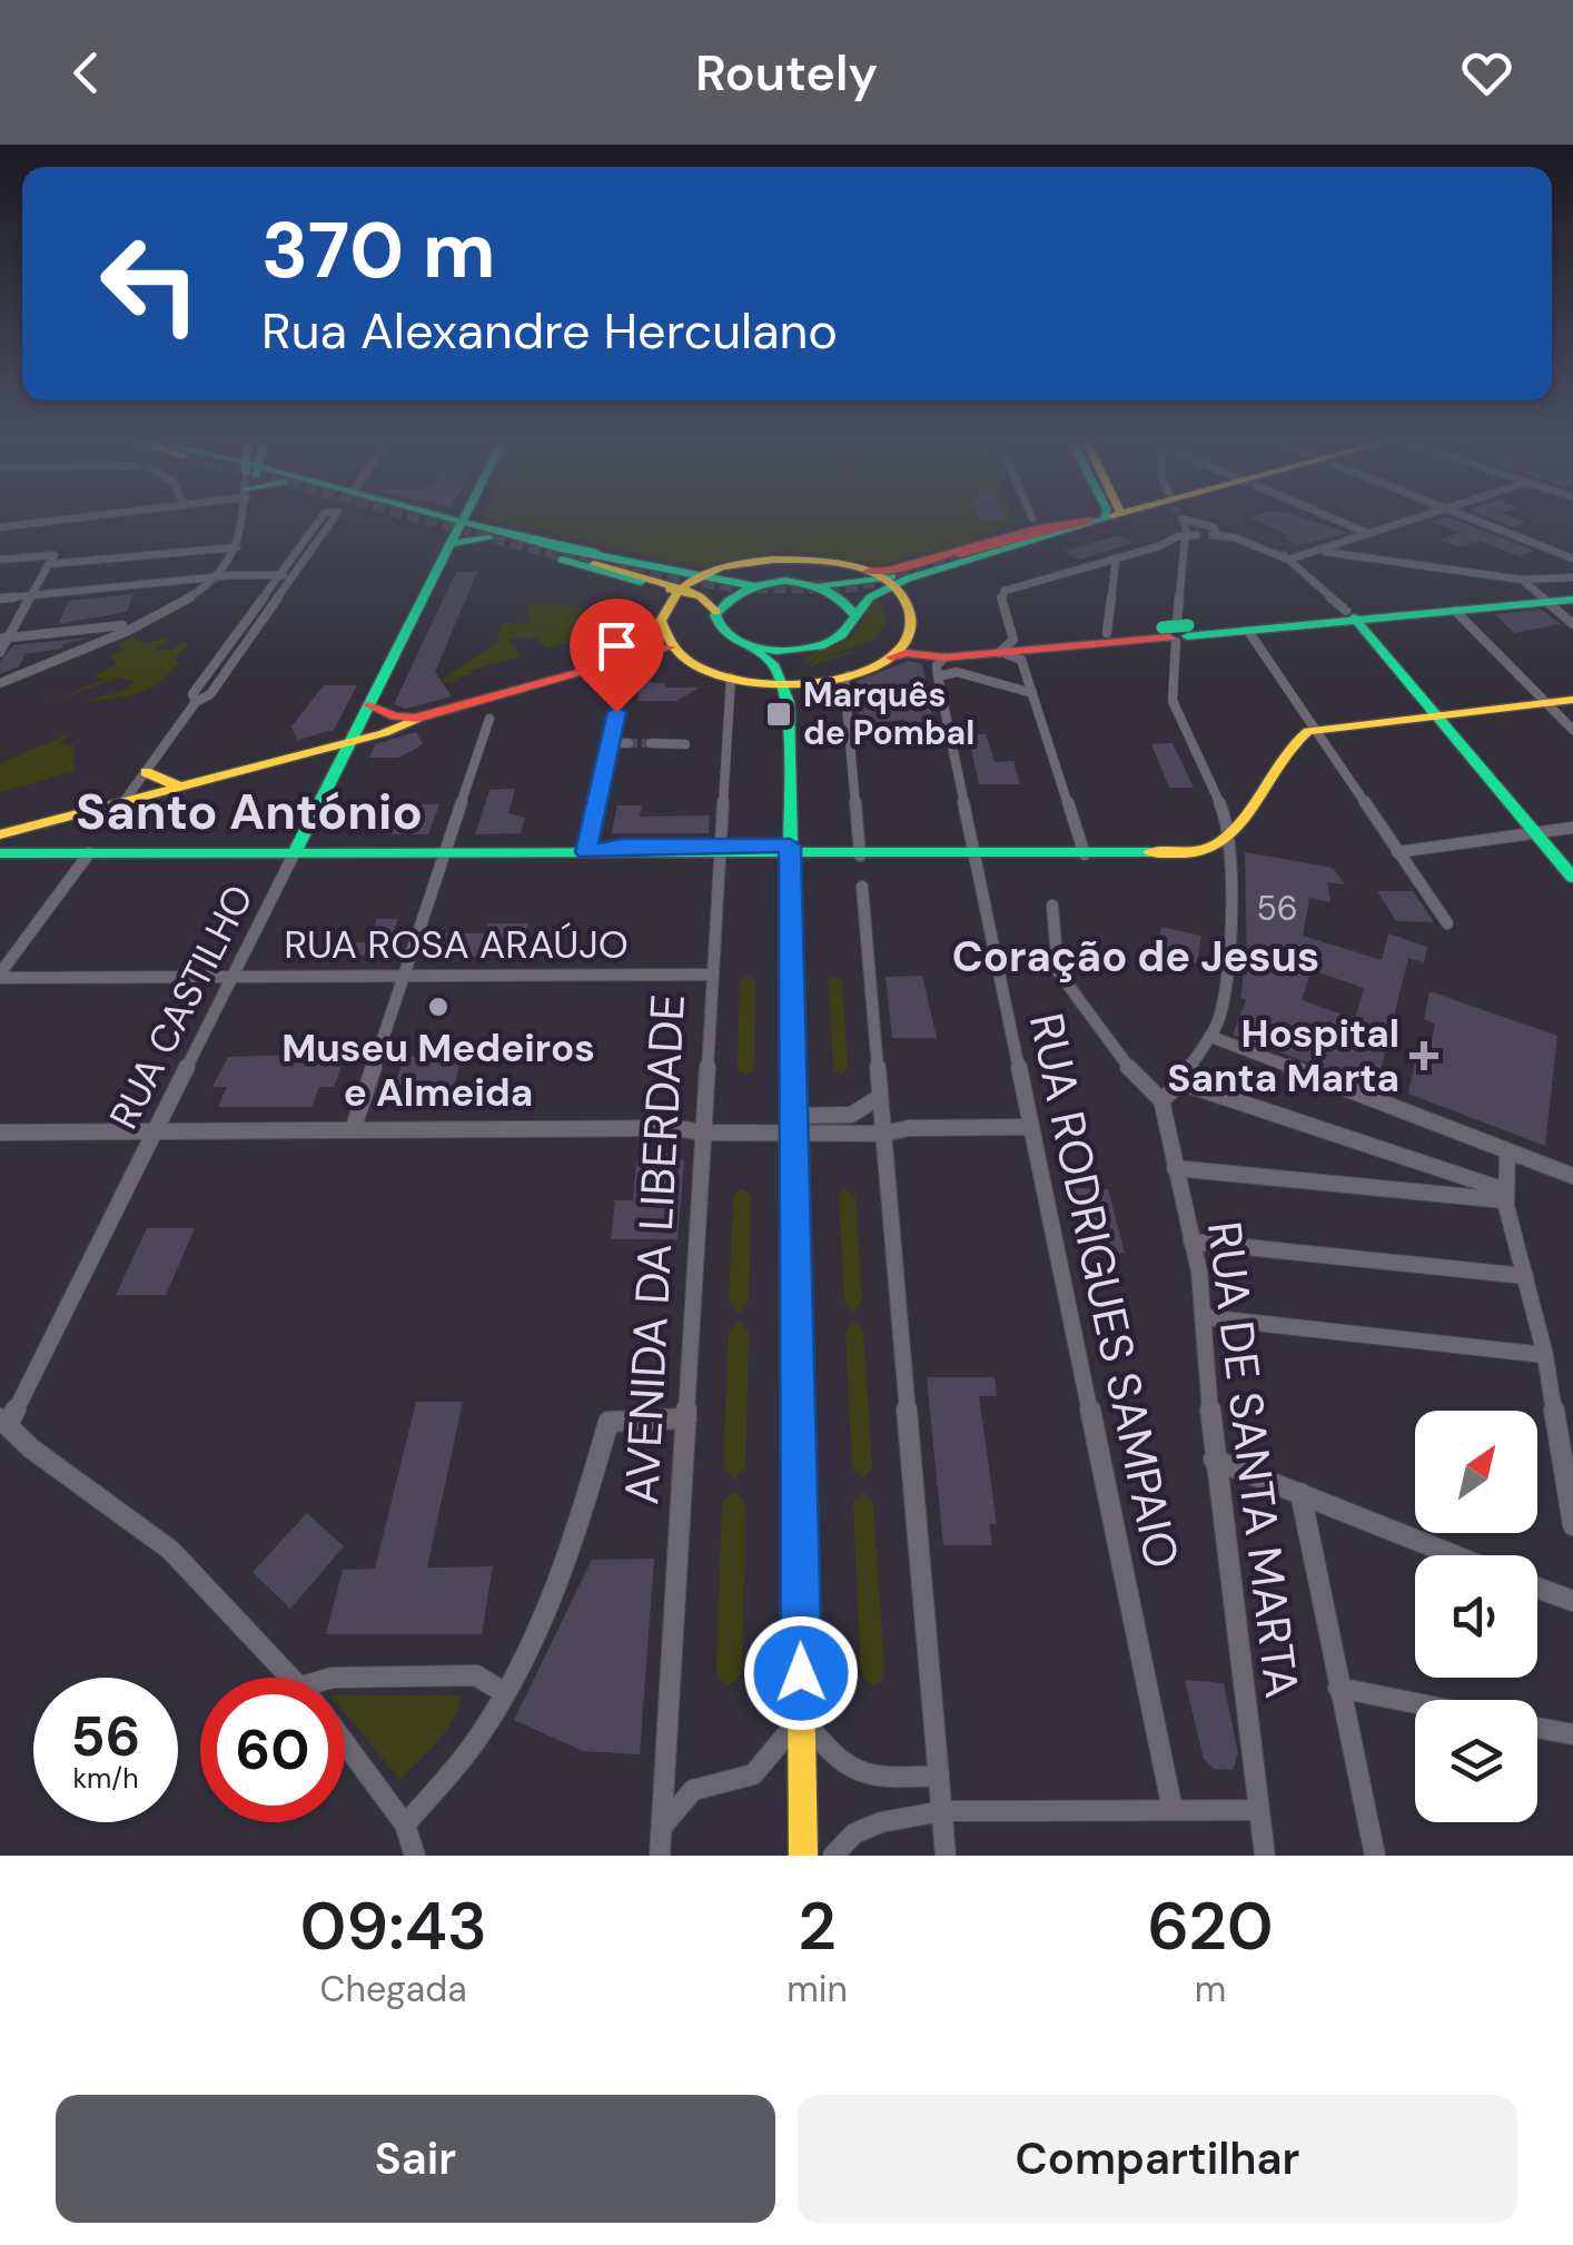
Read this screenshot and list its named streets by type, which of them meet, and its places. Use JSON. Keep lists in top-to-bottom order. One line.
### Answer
{"streets":{"main road":["RUA CASTILHO"],"street":["RUA ROSA ARAÚJO","AVENIDA DA LIBERDADE","RUA RODRIGUES SAMPAIO","RUA DE SANTA MARTA"]},"crossings":[["RUA ROSA ARAÚJO","RUA CASTILHO"],["RUA ROSA ARAÚJO","AVENIDA DA LIBERDADE"]],"districts":["Santo António","Coração de Jesus"],"places":{"transit":["Marquês de Pombal"],"other":["Museu Medeiros e Almeida"],"health":["Hospital Santa Marta"]},"house_numbers":["56"],"north":"top right","page":{"header":"Routely","turn":["370 m","Rua Alexandre Herculano"],"speed":"56 km/h","limit":"60","eta":["09:43","Chegada","2","min","620","m"],"buttons":["Sair","Compartilhar"]}}
